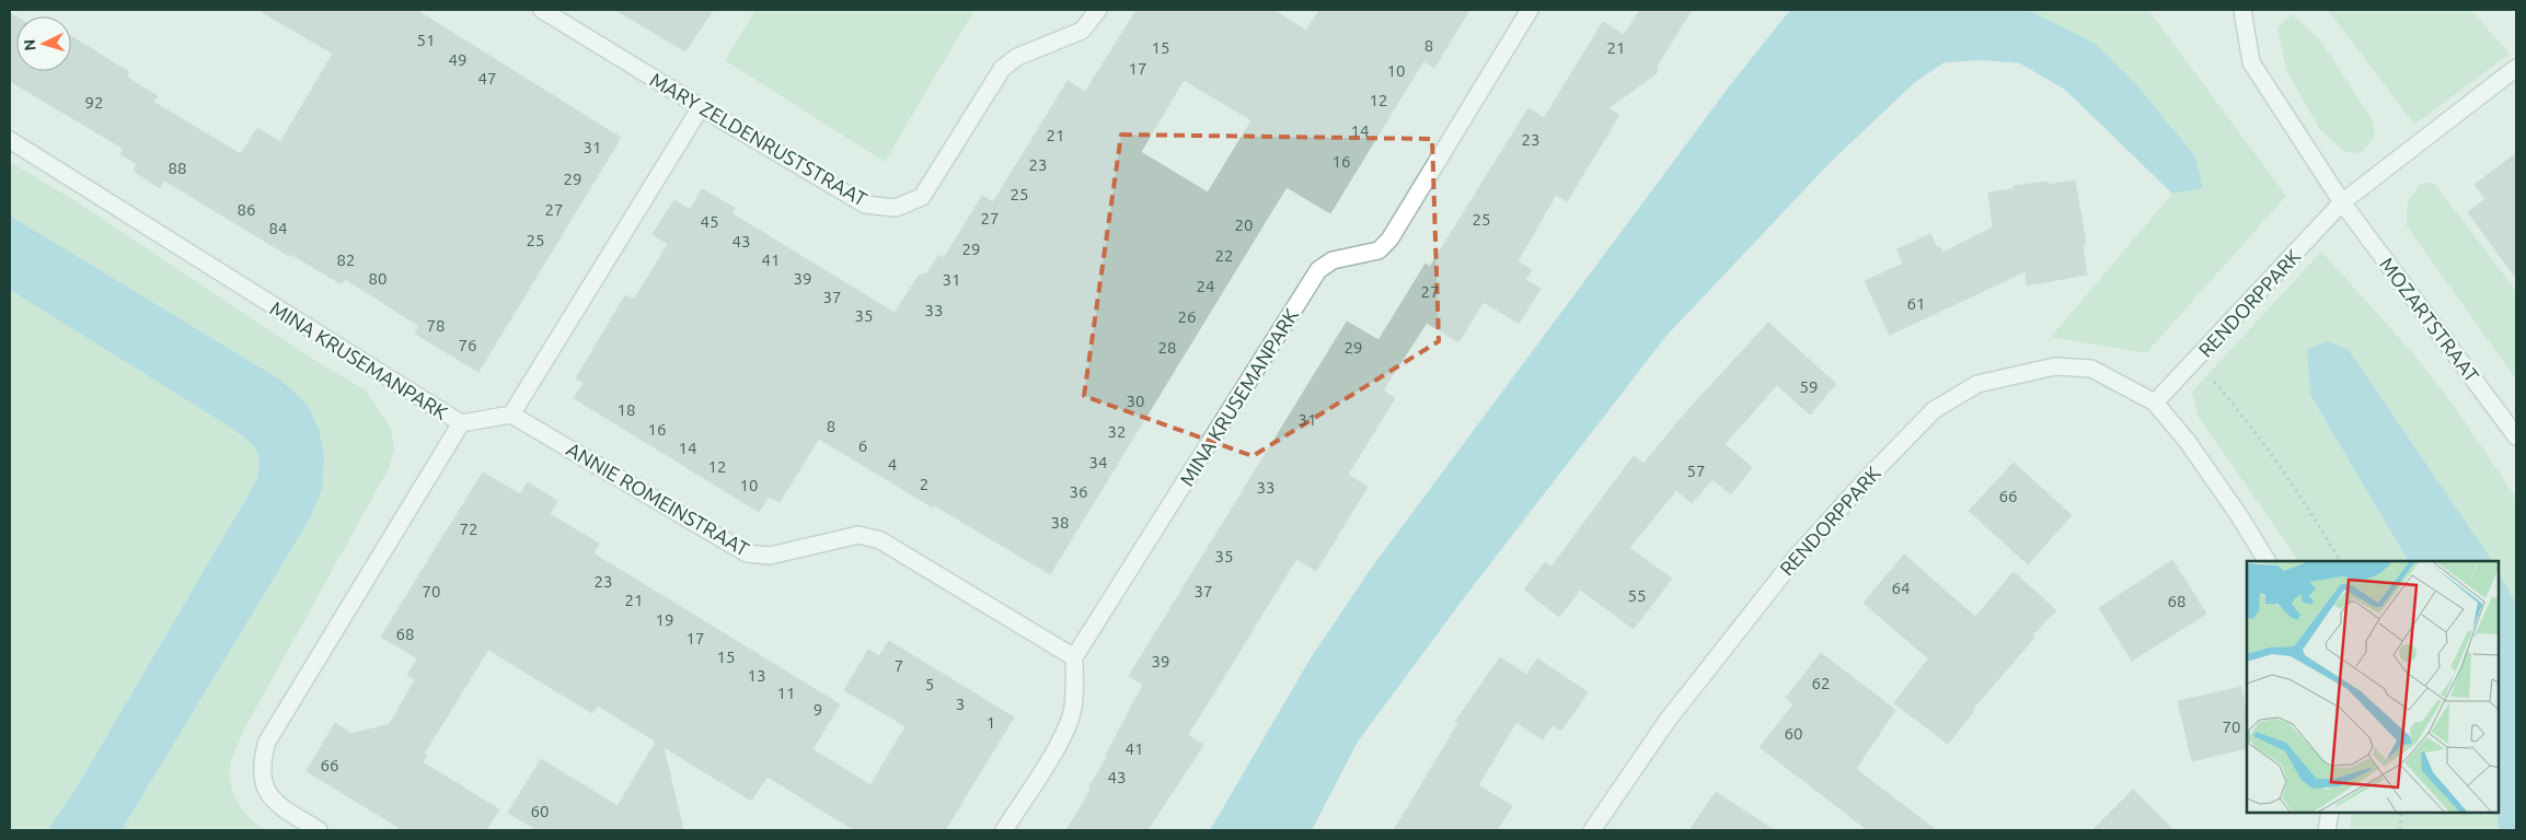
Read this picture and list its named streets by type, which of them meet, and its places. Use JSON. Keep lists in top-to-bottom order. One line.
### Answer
{"streets":{"street":["MARY ZELDENRUSTSTRAAT","RENDORPPARK","MOZARTSTRAAT","MINA KRUSEMANPARK","ANNIE ROMEINSTRAAT"]},"crossings":[["RENDORPPARK","MOZARTSTRAAT"],["MINA KRUSEMANPARK","ANNIE ROMEINSTRAAT"]],"house_numbers":["51","8","15","21","49","17","10","47","12","92","14","21","23","31","16","23","88","29","25","86","27","27","25","45","20","84","25","43","29","22","82","41","80","39","31","24","27","37","61","33","35","26","78","76","28","29","59","30","18","31","8","16","32","6","14","34","4","12","57","2","10","33","36","66","38","72","35","23","64","70","37","55","21","68","19","68","17","15","39","7","13","62","5","11","3","9","1","70","60","41","66","43","60"],"north":"left"}
